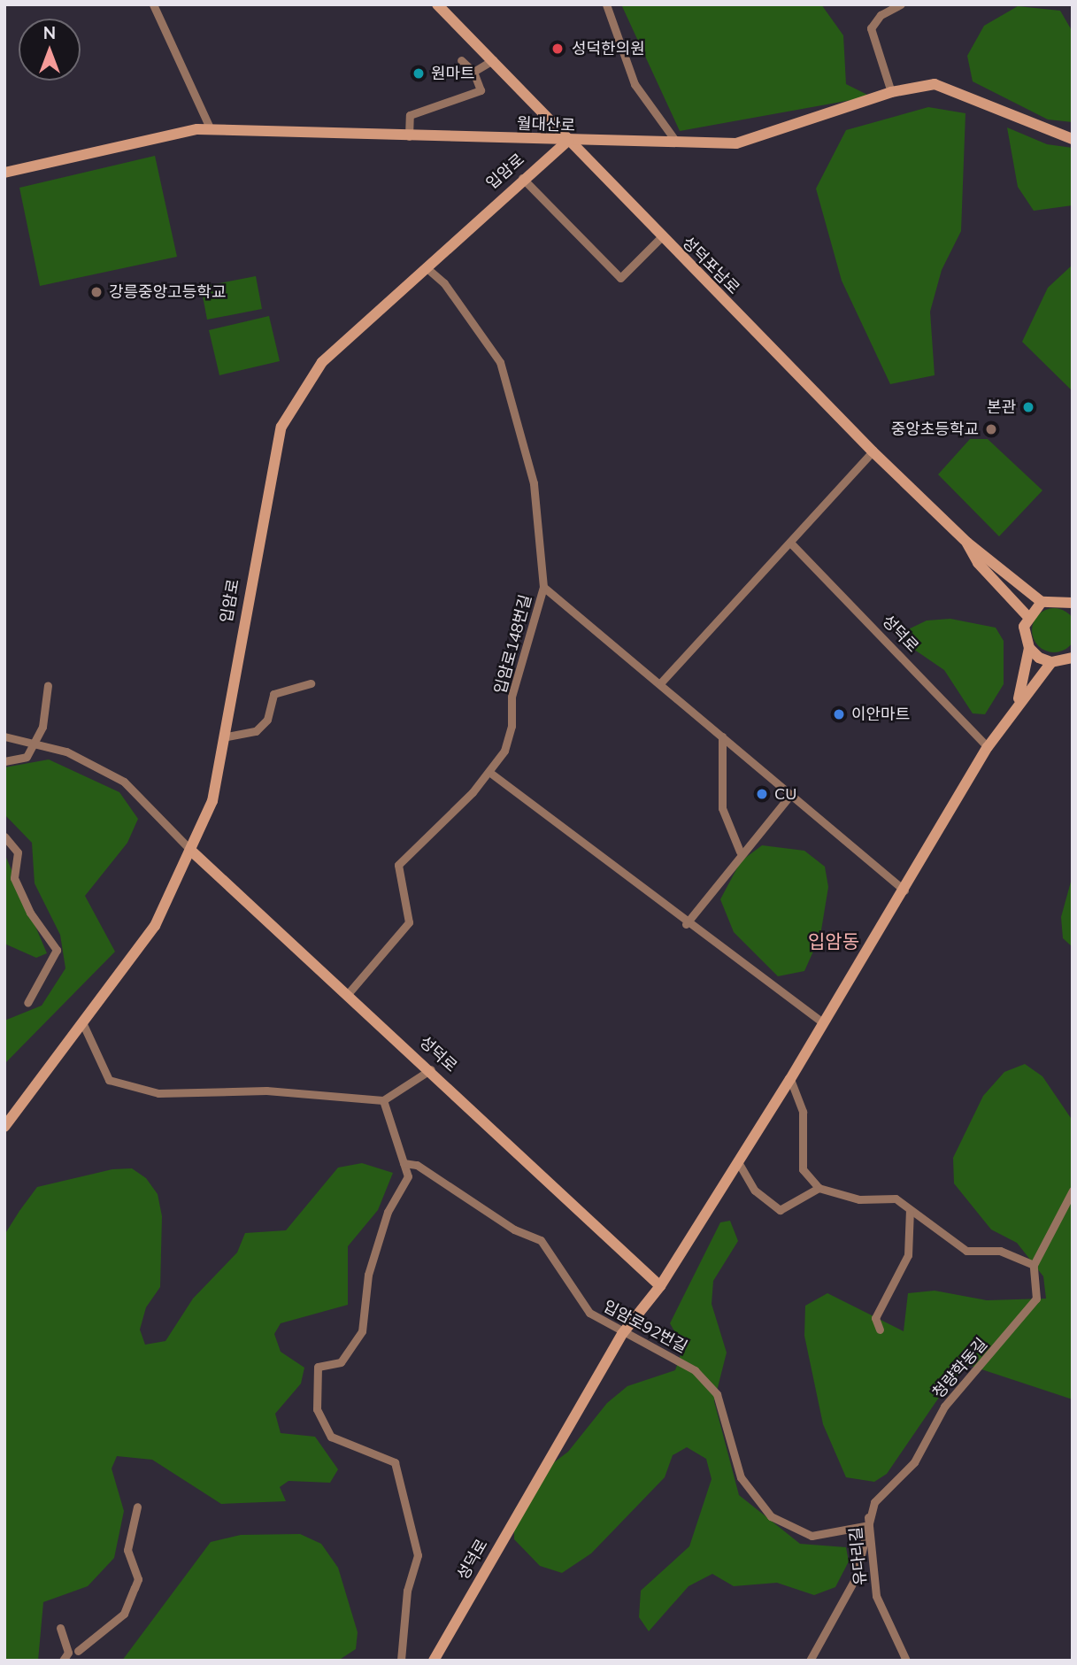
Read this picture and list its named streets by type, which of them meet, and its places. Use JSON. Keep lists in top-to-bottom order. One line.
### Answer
{"streets":{"street":["월대산로","입암로","성덕포남로","성덕로","입암로148번길","입암로92번길","청량학동길","유다리길"]},"crossings":[["월대산로","입암로"],["월대산로","성덕포남로"],["입암로","성덕포남로"],["입암로","성덕로"],["입암로","입암로148번길"],["성덕로","입암로148번길"],["성덕로","입암로92번길"],["입암로92번길","청량학동길"],["청량학동길","유다리길"]],"districts":["입암동"],"places":["성덕한의원","원마트","강릉중앙고등학교","본관","중앙초등학교","이안마트","CU"],"north":"top"}
